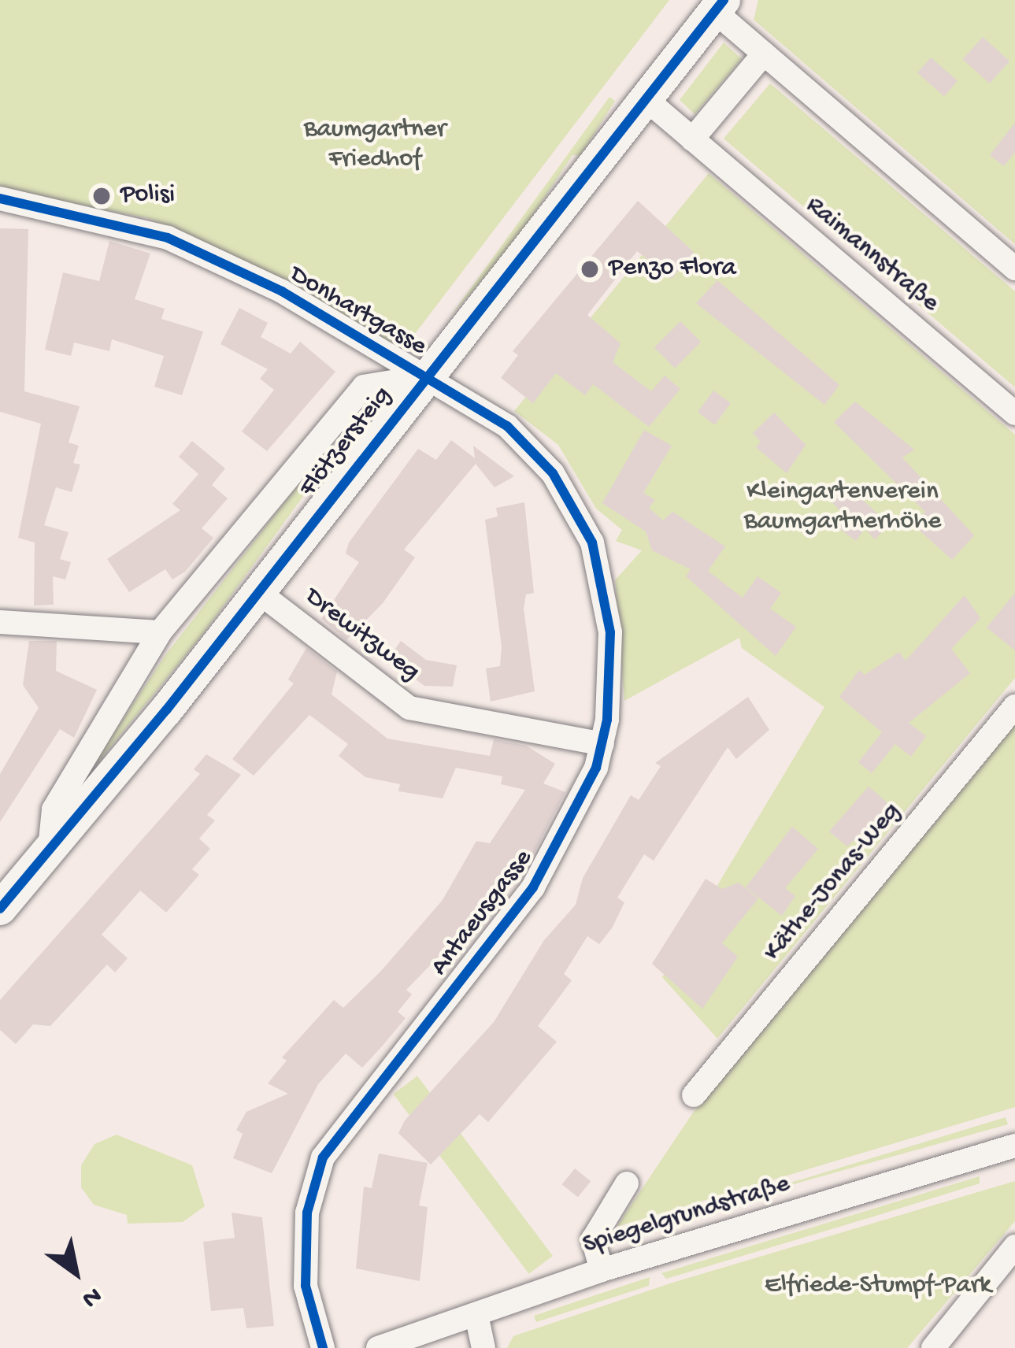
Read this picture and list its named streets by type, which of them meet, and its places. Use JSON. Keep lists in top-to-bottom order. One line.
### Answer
{"streets":{"main road":["Flötzersteig"],"street":["Raimannstraße","Donhartgasse","Drewitzweg","Käthe-Jonas-Weg","Antaeusgasse","Spiegelgrundstraße"]},"crossings":[["Raimannstraße","Flötzersteig"],["Donhartgasse","Flötzersteig"],["Donhartgasse","Antaeusgasse"],["Flötzersteig","Drewitzweg"],["Flötzersteig","Antaeusgasse"],["Drewitzweg","Antaeusgasse"]],"parks":["Baumgartner Friedhof","Kleingartenverein Baumgartnerhöhe","Elfriede-Stumpf-Park"],"places":["Polisi","Penzo Flora"],"north":"bottom right"}
